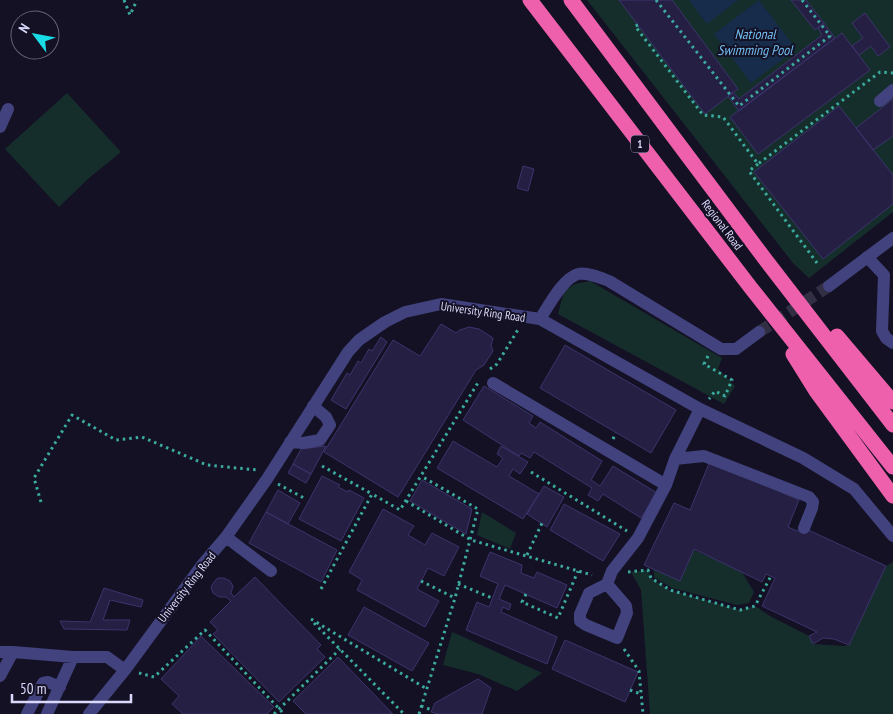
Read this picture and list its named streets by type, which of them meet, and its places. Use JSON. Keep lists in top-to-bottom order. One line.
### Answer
{"streets":{"highway":["1","Regional Road"],"street":["University Ring Road"]},"water":["National Swimming Pool"],"scale_bar":"50 m","north":"top left"}
